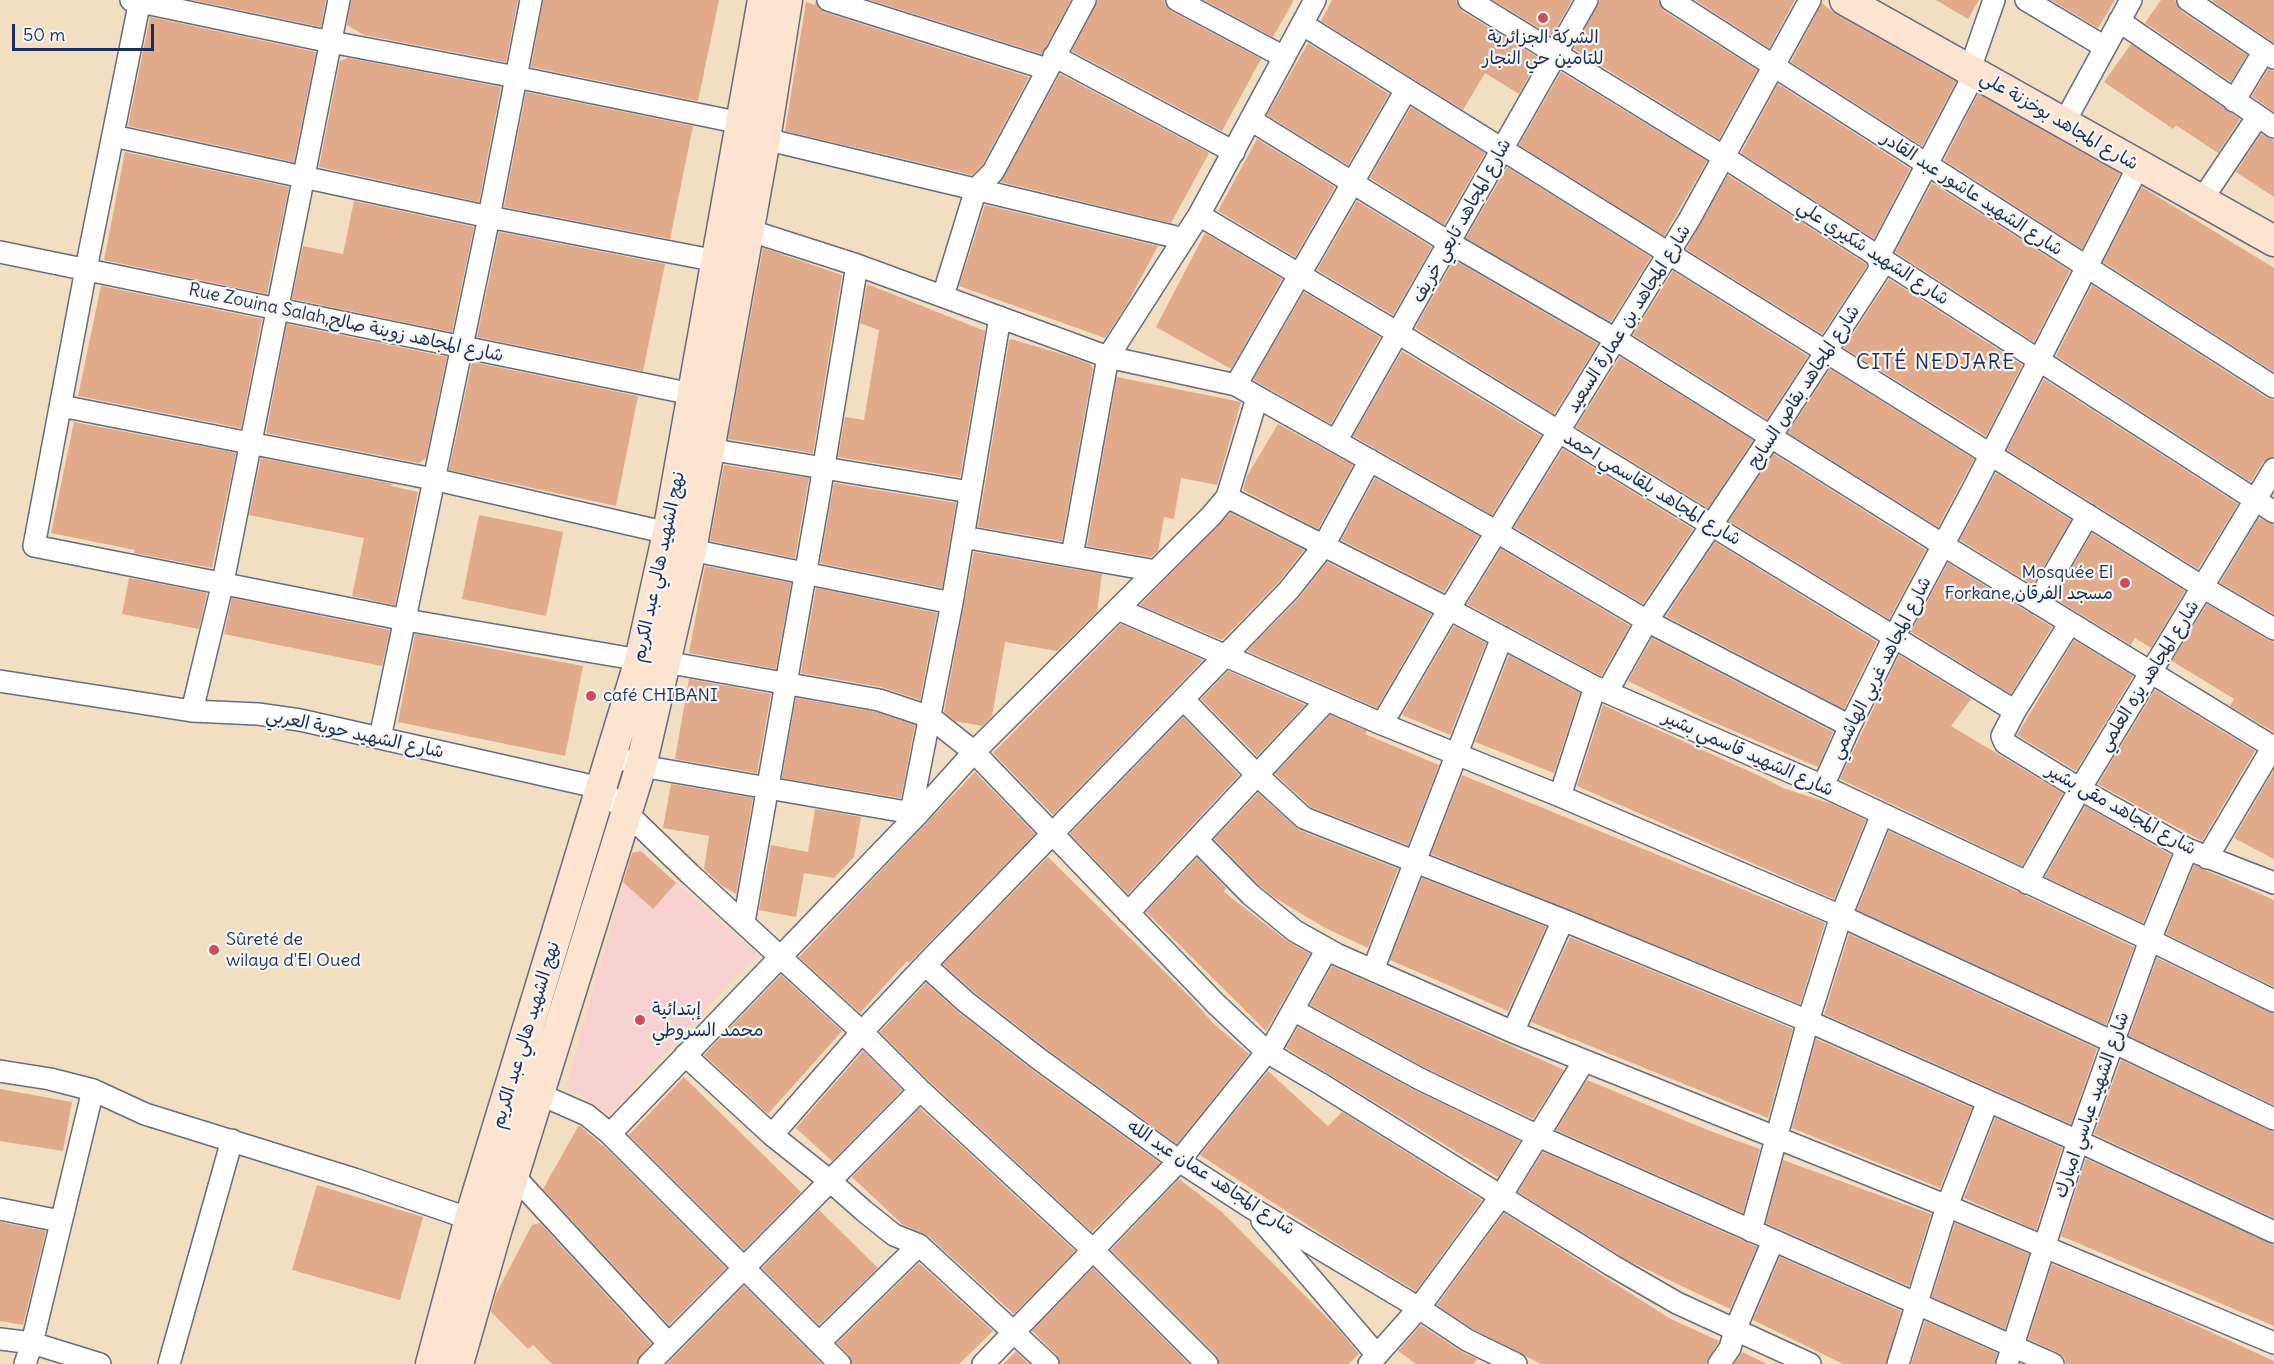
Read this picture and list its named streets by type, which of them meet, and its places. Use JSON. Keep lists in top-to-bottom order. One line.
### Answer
{"streets":{"main road":["شارع المجاهد بوخزنة علي","نهج الشهيد هالي عبد الكريم"],"street":["شارع الشهيد عاشور عبد القادر","شارع المجاهد تابعي خريف","شارع الشهيد شكيري علي","شارع المجاهد بن عمارة السعيد","Rue Zouina Salah,شارع المجاهد زوينة صالح","شارع المجاهد بقاص السايح","شارع المجاهد بلقاسمي احمد","شارع المجاهد غربي الهاشمي","شارع المجاهد يزه العلمي","شارع الشهيد حوبة العربي","شارع الشهيد قاسمي بشير","شارع المجاهد مقى بشير","شارع الشهيد عباسي امبارك","شارع المجاهد عمان عبد الله"]},"crossings":[["شارع المجاهد بوخزنة علي","شارع المجاهد بقاص السايح"],["شارع المجاهد بوخزنة علي","شارع المجاهد غربي الهاشمي"],["شارع الشهيد عاشور عبد القادر","شارع المجاهد بن عمارة السعيد"],["شارع الشهيد عاشور عبد القادر","شارع المجاهد بقاص السايح"],["شارع الشهيد عاشور عبد القادر","شارع المجاهد غربي الهاشمي"],["شارع المجاهد تابعي خريف","شارع الشهيد شكيري علي"],["شارع المجاهد تابعي خريف","شارع المجاهد بلقاسمي احمد"],["شارع الشهيد شكيري علي","شارع المجاهد بن عمارة السعيد"],["شارع الشهيد شكيري علي","شارع المجاهد بقاص السايح"],["شارع الشهيد شكيري علي","شارع المجاهد غربي الهاشمي"],["شارع الشهيد شكيري علي","شارع المجاهد يزه العلمي"],["شارع المجاهد بن عمارة السعيد","شارع المجاهد بلقاسمي احمد"],["شارع المجاهد بن عمارة السعيد","شارع الشهيد قاسمي بشير"],["Rue Zouina Salah,شارع المجاهد زوينة صالح","نهج الشهيد هالي عبد الكريم"],["شارع المجاهد بقاص السايح","شارع المجاهد بلقاسمي احمد"],["شارع المجاهد بقاص السايح","شارع الشهيد قاسمي بشير"],["شارع المجاهد بلقاسمي احمد","شارع المجاهد غربي الهاشمي"],["شارع المجاهد بلقاسمي احمد","شارع المجاهد مقى بشير"],["نهج الشهيد هالي عبد الكريم","شارع الشهيد حوبة العربي"],["شارع المجاهد غربي الهاشمي","شارع الشهيد قاسمي بشير"],["شارع المجاهد يزه العلمي","شارع الشهيد قاسمي بشير"],["شارع المجاهد يزه العلمي","شارع المجاهد مقى بشير"],["شارع الشهيد قاسمي بشير","شارع الشهيد عباسي امبارك"],["شارع المجاهد مقى بشير","شارع الشهيد عباسي امبارك"]],"districts":["CITÉ NEDJARE"],"places":["الشركة الجزائرية للتامين حي النجار","Mosquée El Forkane,مسجد الفرقان","café CHIBANI","Sûreté de wilaya d'El Oued","إبتدائية محمد السروطي"],"scale_bar":"50 m"}
